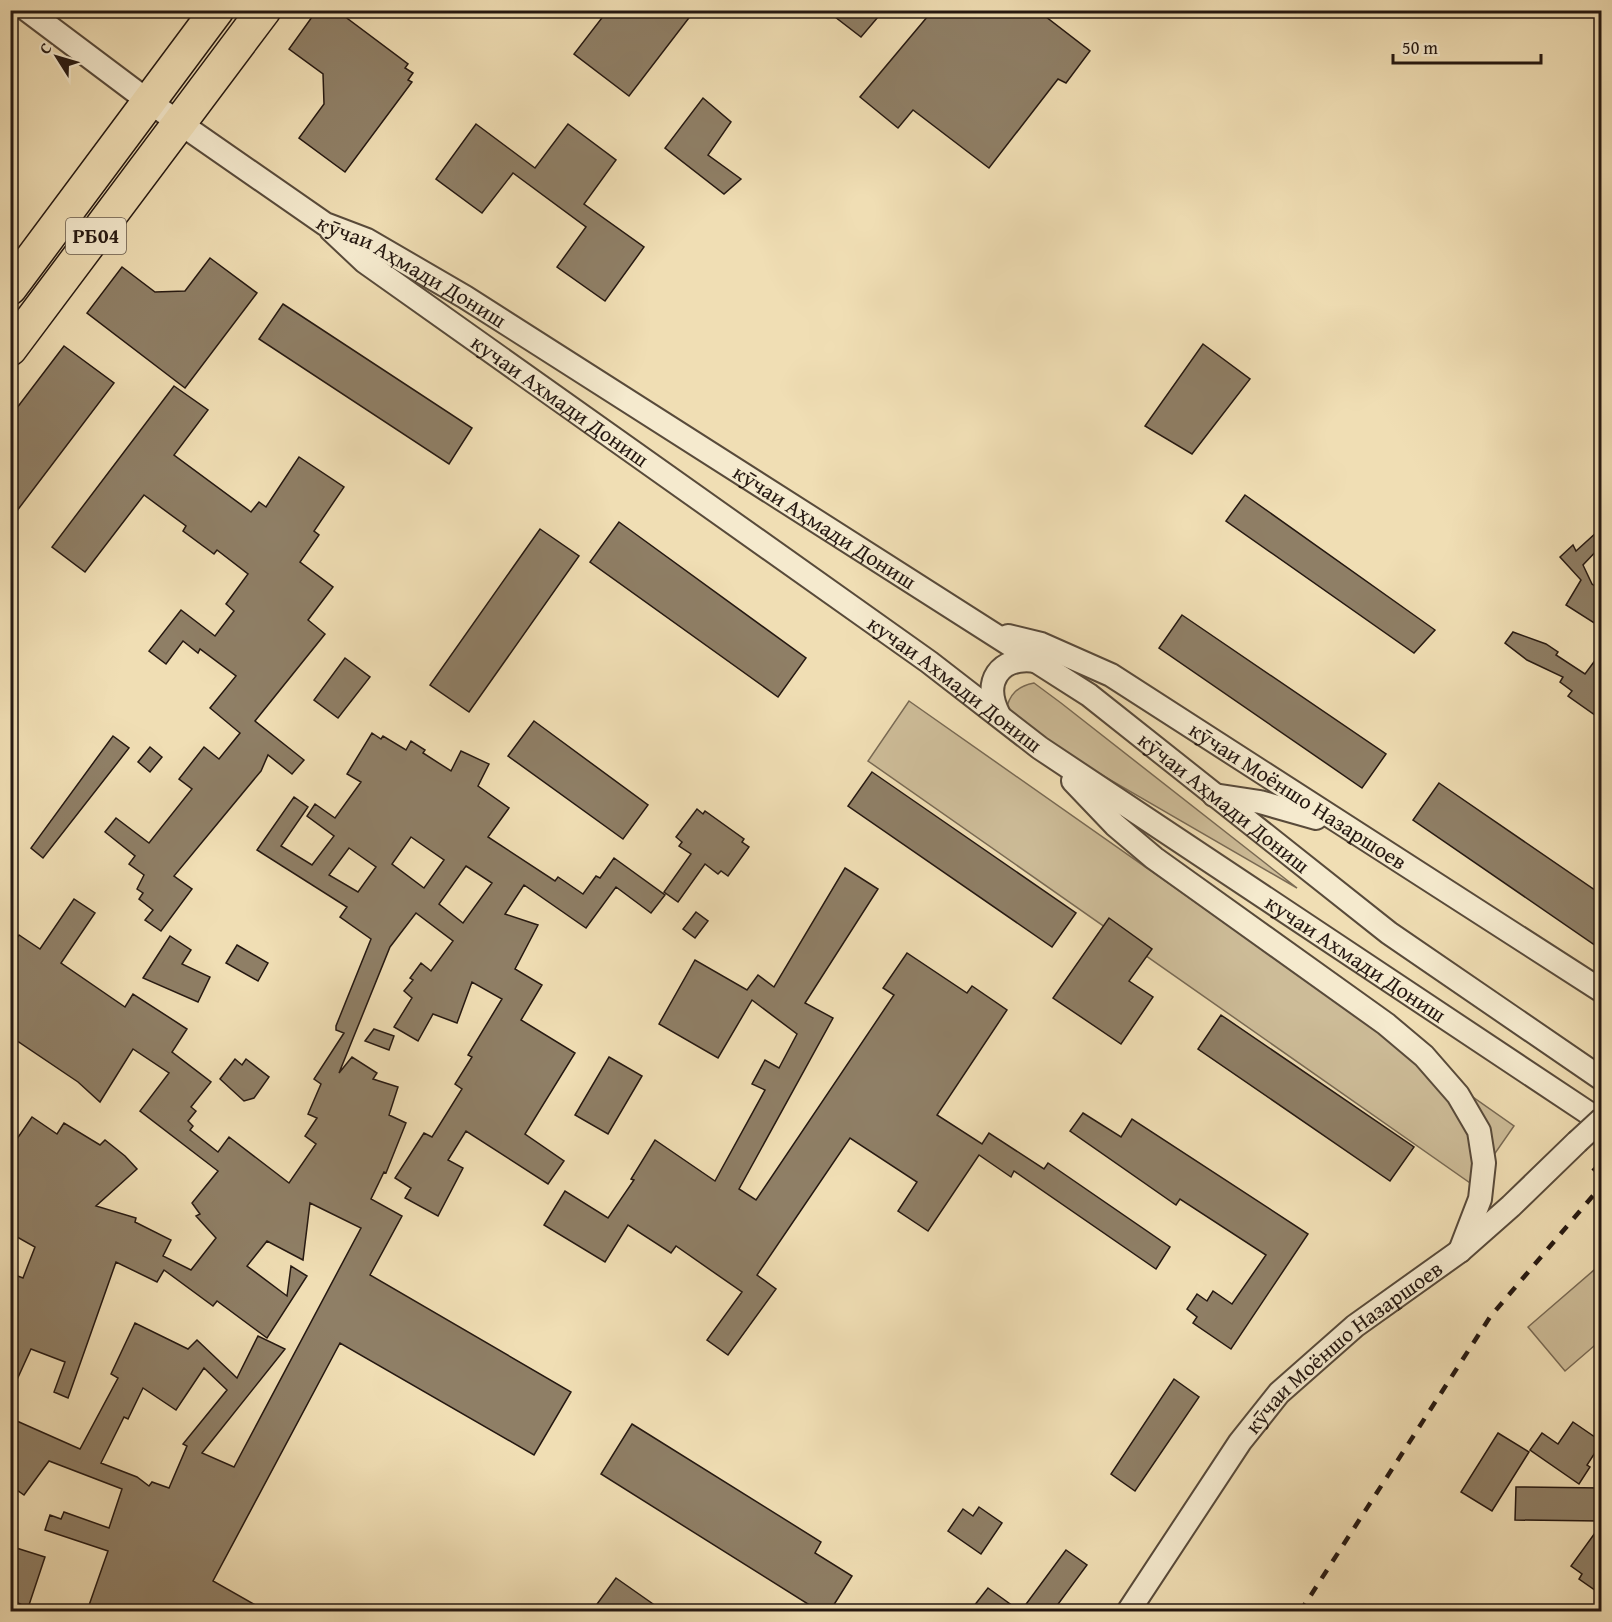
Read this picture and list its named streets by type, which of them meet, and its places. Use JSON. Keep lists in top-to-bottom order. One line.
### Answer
{"streets":{"highway":["РБ04"],"street":["кӯчаи Аҳмади Дониш","кучаи Ахмади Дониш","кӯчаи Моёншо Назаршоев"]},"crossings":[["РБ04","кӯчаи Аҳмади Дониш"],["кӯчаи Аҳмади Дониш","кучаи Ахмади Дониш"],["кӯчаи Аҳмади Дониш","кӯчаи Моёншо Назаршоев"],["кучаи Ахмади Дониш","кӯчаи Моёншо Назаршоев"]],"scale_bar":"50 m","north":"top left"}
